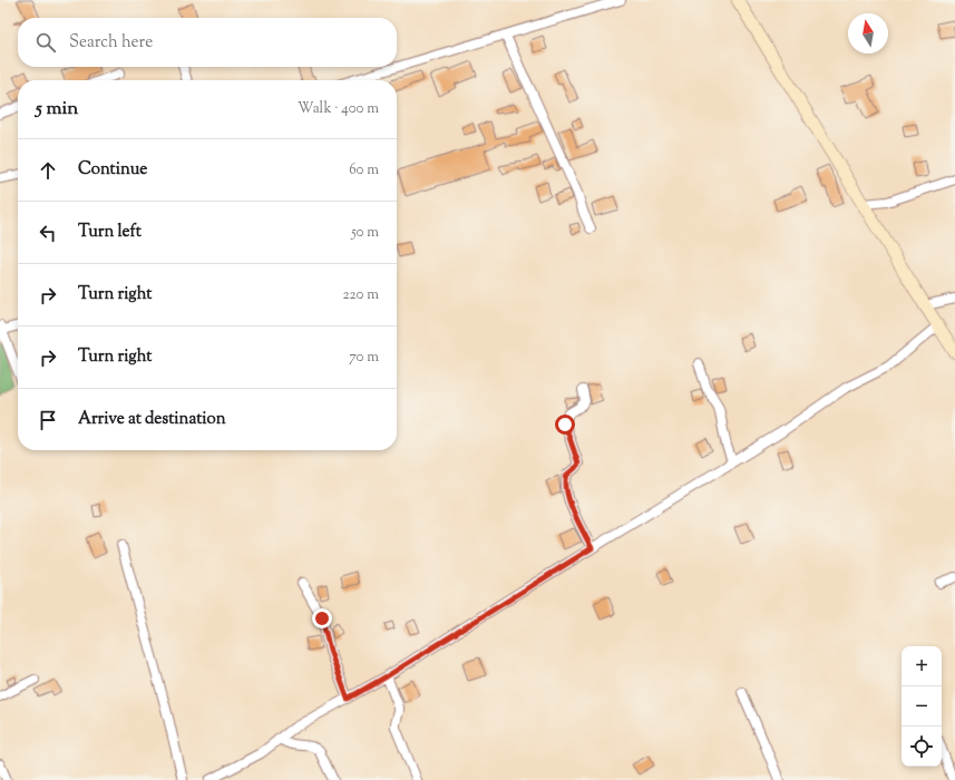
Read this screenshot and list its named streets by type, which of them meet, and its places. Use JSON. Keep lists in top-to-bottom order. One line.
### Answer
{"north":"top","page":{"search":"Search here","heading":["5 min","Walk · 400 m"],"list":[["Continue","60 m"],["Turn left","50 m"],["Turn right","220 m"],["Turn right","70 m"],"Arrive at destination"],"map_buttons":["+","−"]}}
